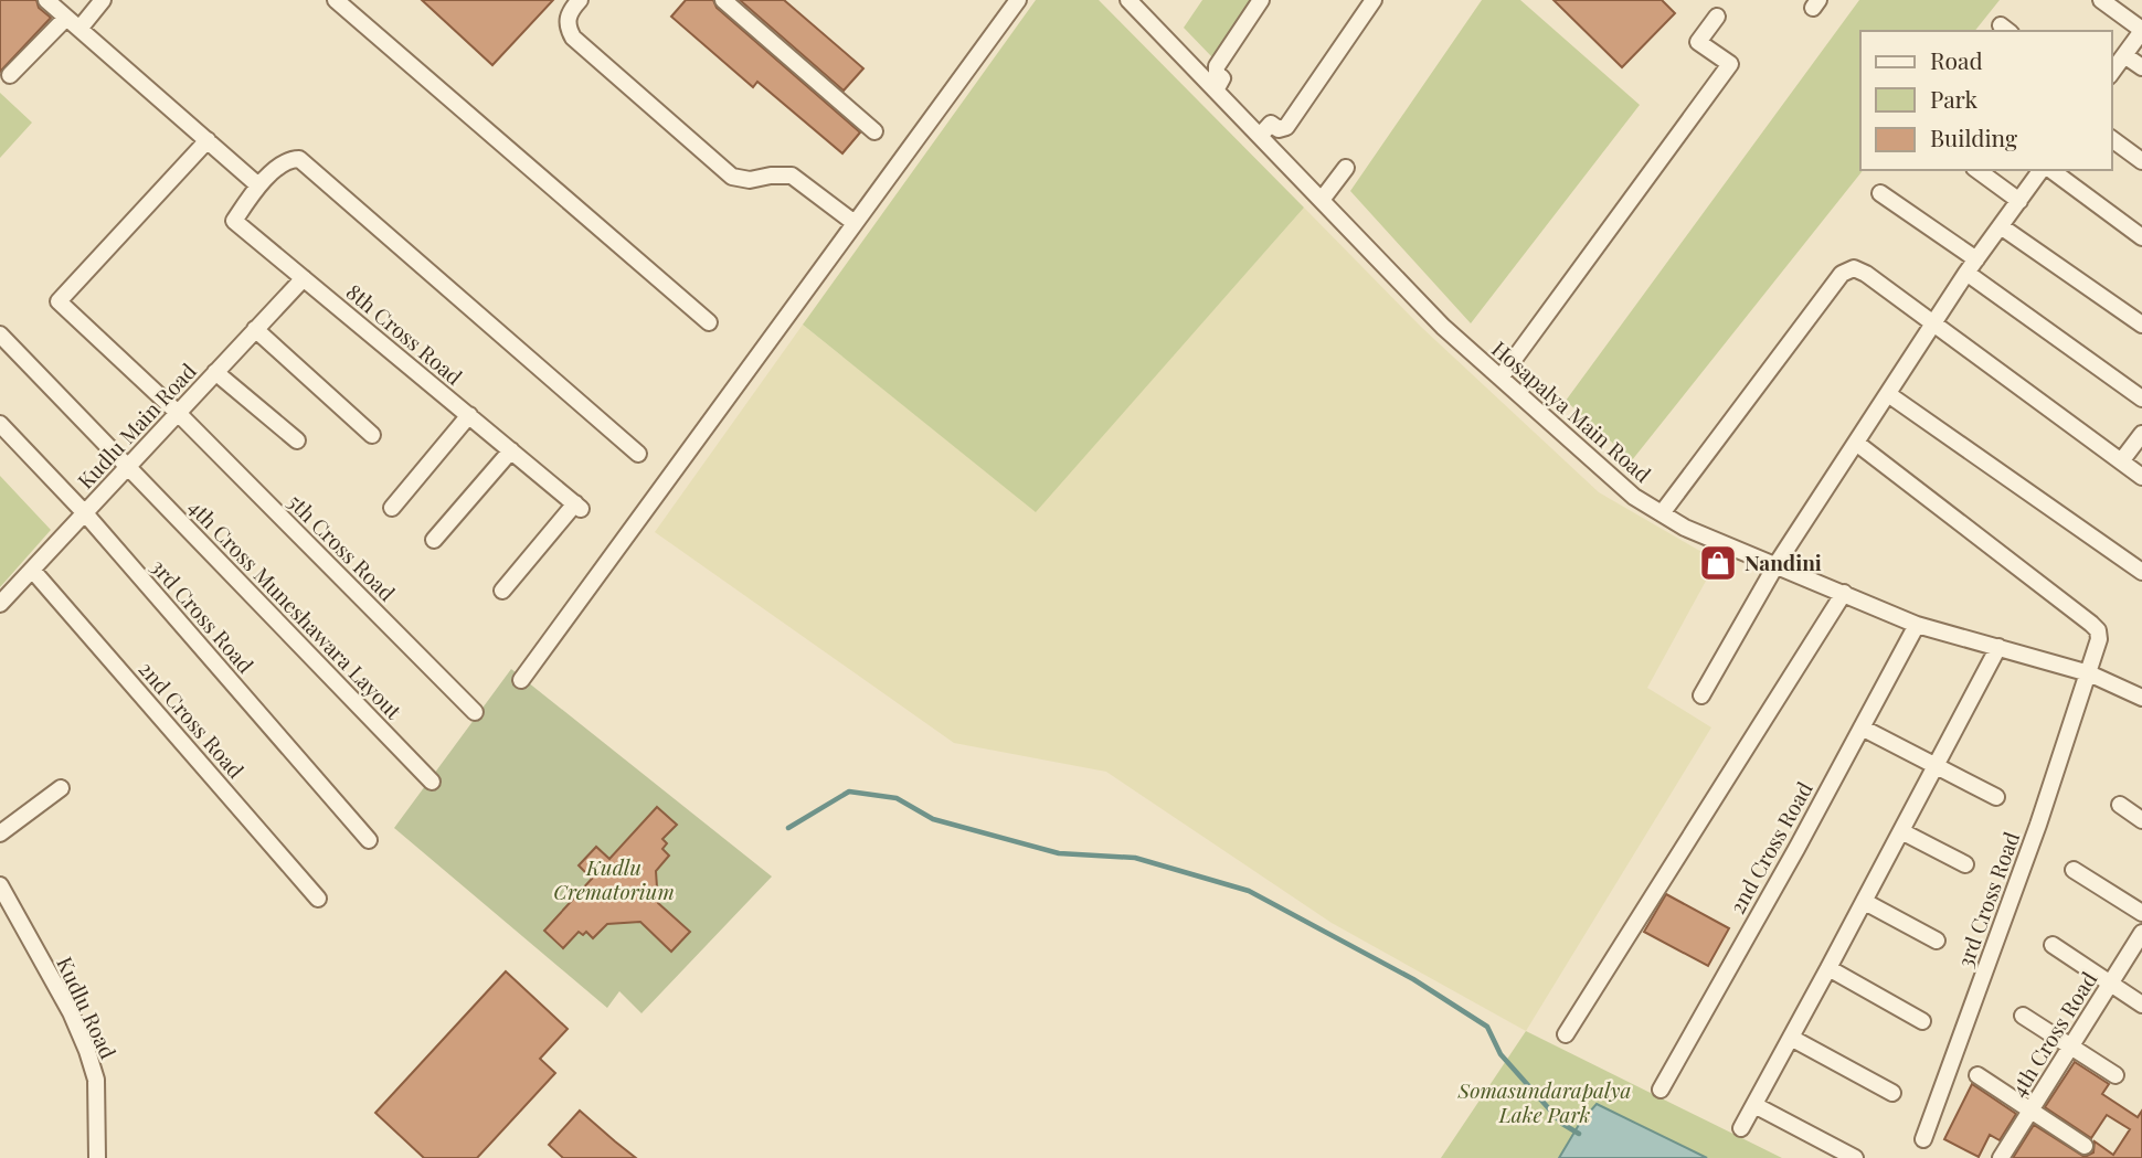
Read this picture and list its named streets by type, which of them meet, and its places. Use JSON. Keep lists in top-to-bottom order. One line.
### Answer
{"streets":{"street":["8th Cross Road","Hosapalya Main Road","Kudlu Main Road","5th Cross Road","4th Cross Muneshawara Layout","3rd Cross Road","2nd Cross Road","Kudlu Road","4th Cross Road"]},"crossings":[["8th Cross Road","Kudlu Main Road"],["Hosapalya Main Road","3rd Cross Road"],["Hosapalya Main Road","2nd Cross Road"],["Kudlu Main Road","5th Cross Road"],["Kudlu Main Road","4th Cross Muneshawara Layout"],["Kudlu Main Road","3rd Cross Road"],["Kudlu Main Road","2nd Cross Road"]],"parks":["Kudlu Crematorium","Somasundarapalya Lake Park"],"places":{"shop":["Nandini"]},"legend":["Road","Park","Building"]}
